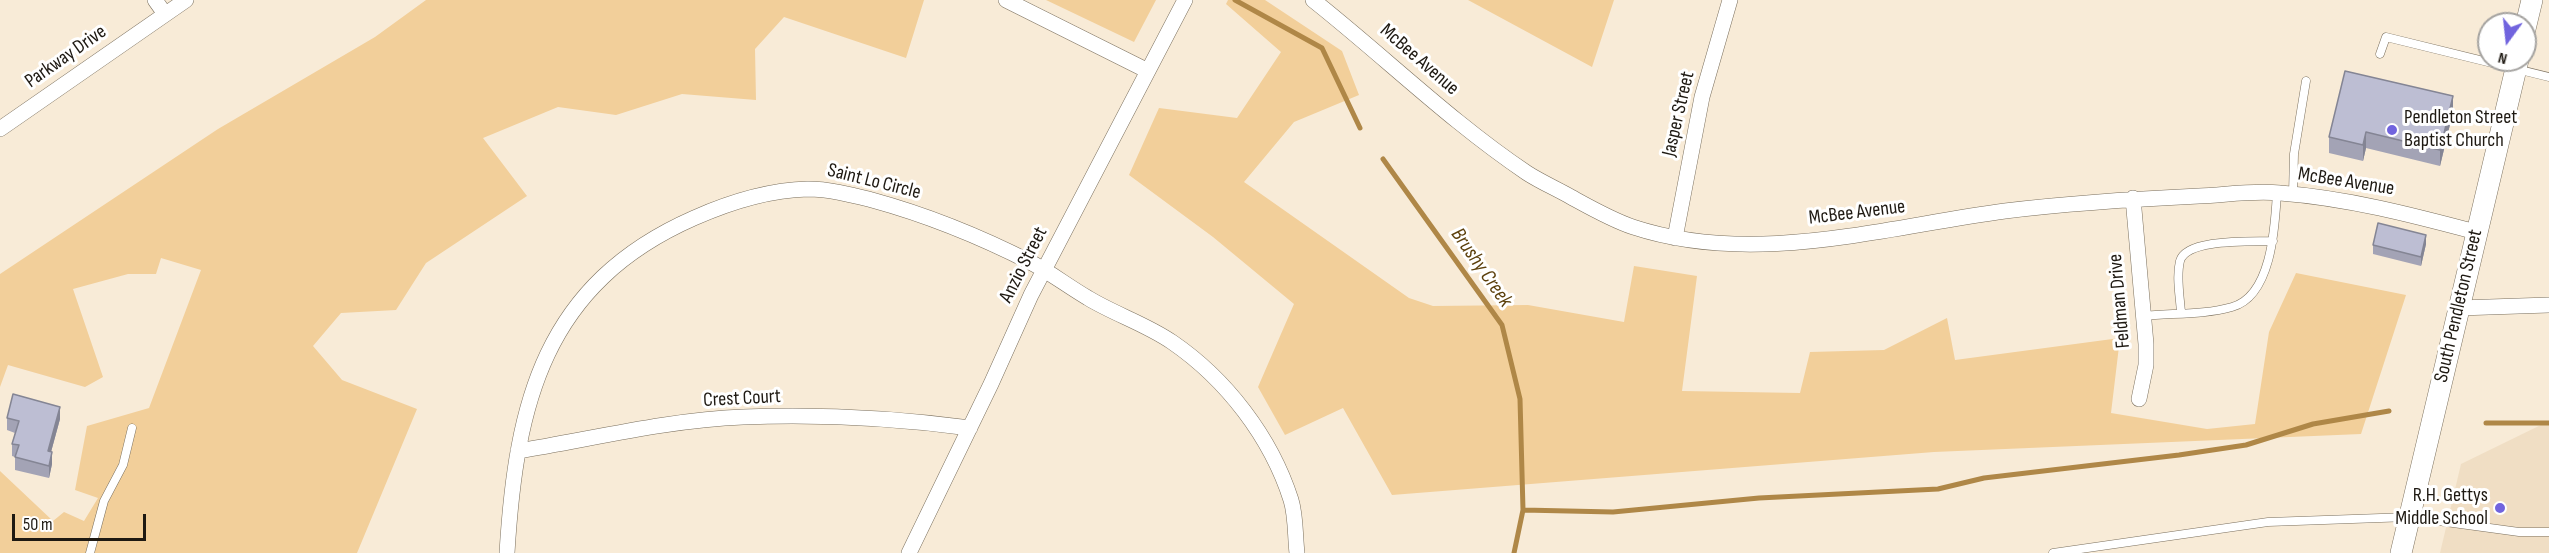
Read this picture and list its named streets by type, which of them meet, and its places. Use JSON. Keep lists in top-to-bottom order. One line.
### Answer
{"streets":{"main road":["South Pendleton Street"],"street":["Parkway Drive","McBee Avenue","Jasper Street","Saint Lo Circle","Anzio Street","Feldman Drive","Crest Court"]},"crossings":[["McBee Avenue","Jasper Street"],["McBee Avenue","Feldman Drive"],["McBee Avenue","South Pendleton Street"],["Saint Lo Circle","Anzio Street"],["Saint Lo Circle","Crest Court"],["Anzio Street","Crest Court"]],"water":["Brushy Creek"],"places":["Pendleton Street Baptist Church","R.H. Gettys Middle School"],"scale_bar":"50 m","north":"bottom"}
